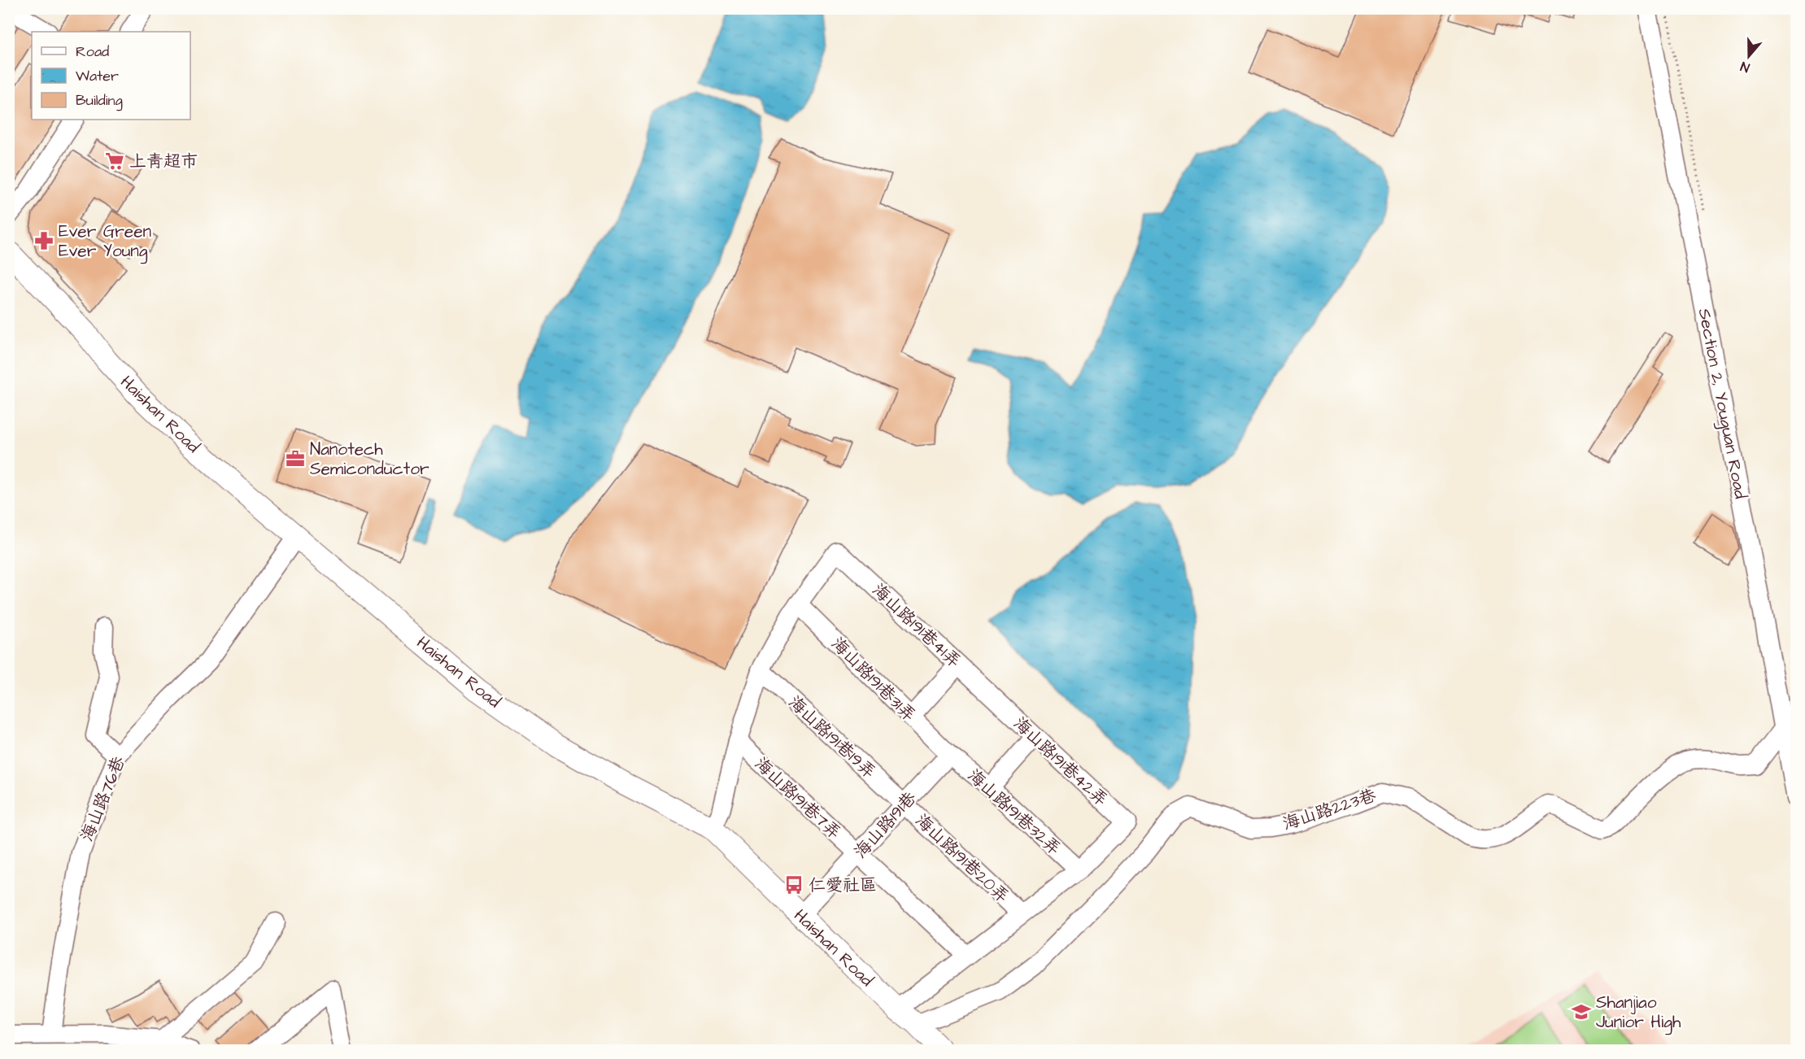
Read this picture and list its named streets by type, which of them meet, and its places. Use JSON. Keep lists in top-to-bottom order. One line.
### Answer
{"streets":{"main road":["Haishan Road"],"street":["Section 2, Youguan Road","海山路191巷41弄","海山路191巷31弄","海山路191巷19弄","海山路191巷42弄","海山路191巷7弄","海山路76巷","海山路223巷","海山路191巷32弄","海山路191巷","海山路191巷20弄"]},"crossings":[["Section 2, Youguan Road","海山路223巷"],["Haishan Road","海山路76巷"],["Haishan Road","海山路223巷"],["Haishan Road","海山路191巷"],["海山路191巷41弄","海山路191巷31弄"],["海山路191巷41弄","海山路191巷42弄"],["海山路191巷31弄","海山路191巷32弄"],["海山路191巷31弄","海山路191巷"],["海山路191巷19弄","海山路191巷"],["海山路191巷19弄","海山路191巷20弄"],["海山路191巷42弄","海山路191巷32弄"],["海山路191巷7弄","海山路191巷"],["海山路191巷32弄","海山路191巷"],["海山路191巷","海山路191巷20弄"]],"places":{"supermarket":["上青超市"],"pharmacy":["Ever Green Ever Young"],"office":["Nanotech Semiconductor"],"bus stop":["仁愛社區"],"school or university":["Shanjiao Junior High"]},"legend":["Road","Water","Building"],"north":"bottom"}
